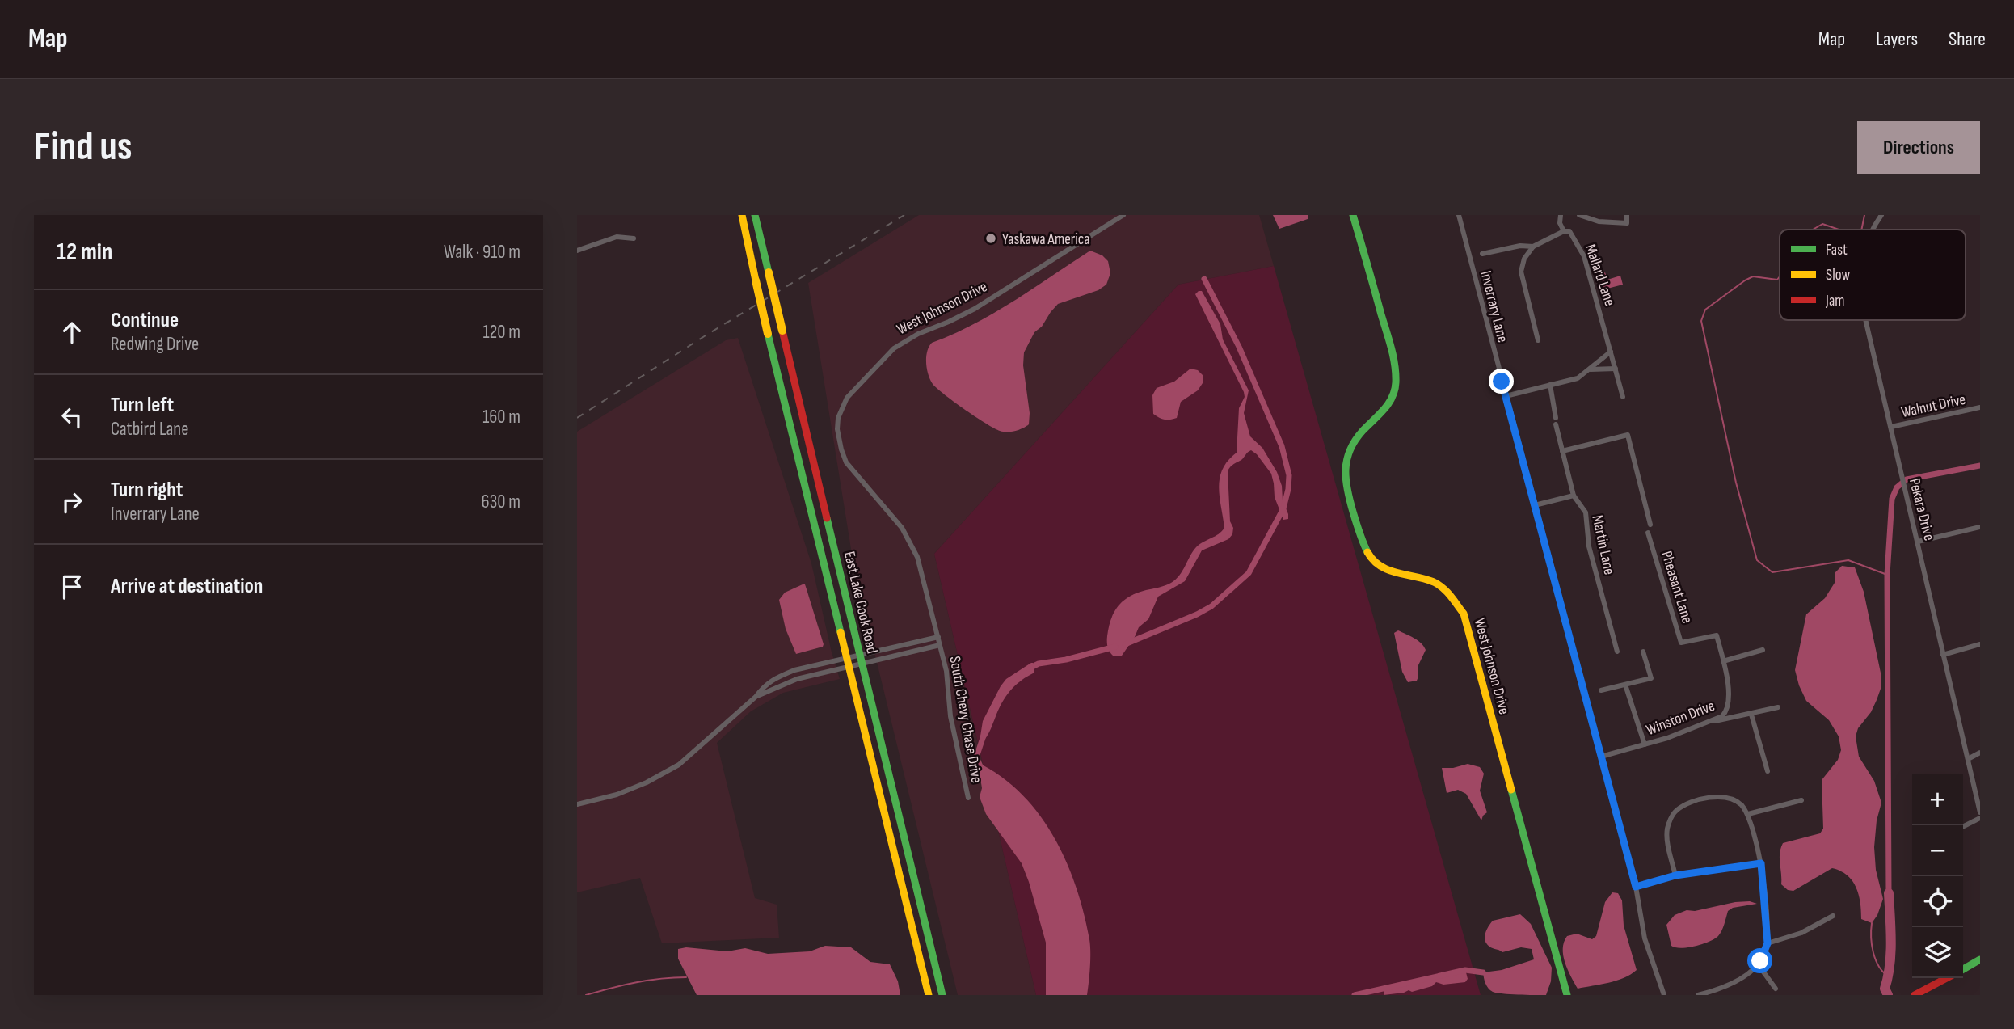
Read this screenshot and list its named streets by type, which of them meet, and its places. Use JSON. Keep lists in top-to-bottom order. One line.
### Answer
{"streets":{"main road":["West Johnson Drive","East Lake Cook Road"],"street":["Mallard Lane","Inverrary Lane","Walnut Drive","Pekara Drive","Martin Lane","Pheasant Lane","Winston Drive","South Chevy Chase Drive"]},"crossings":[["Inverrary Lane","Winston Drive"],["West Johnson Drive","South Chevy Chase Drive"],["Walnut Drive","Pekara Drive"],["Pheasant Lane","Winston Drive"]],"places":["Yaskawa America"],"legend":["Fast","Slow","Jam"],"page":{"header":"Map","nav":["Map","Layers","Share"],"buttons":"Directions","title":"Find us","heading":["12 min","Walk · 910 m"],"list":[["Continue","Redwing Drive","120 m"],["Turn left","Catbird Lane","160 m"],["Turn right","Inverrary Lane","630 m"],"Arrive at destination"],"map_buttons":["+","−"]}}
